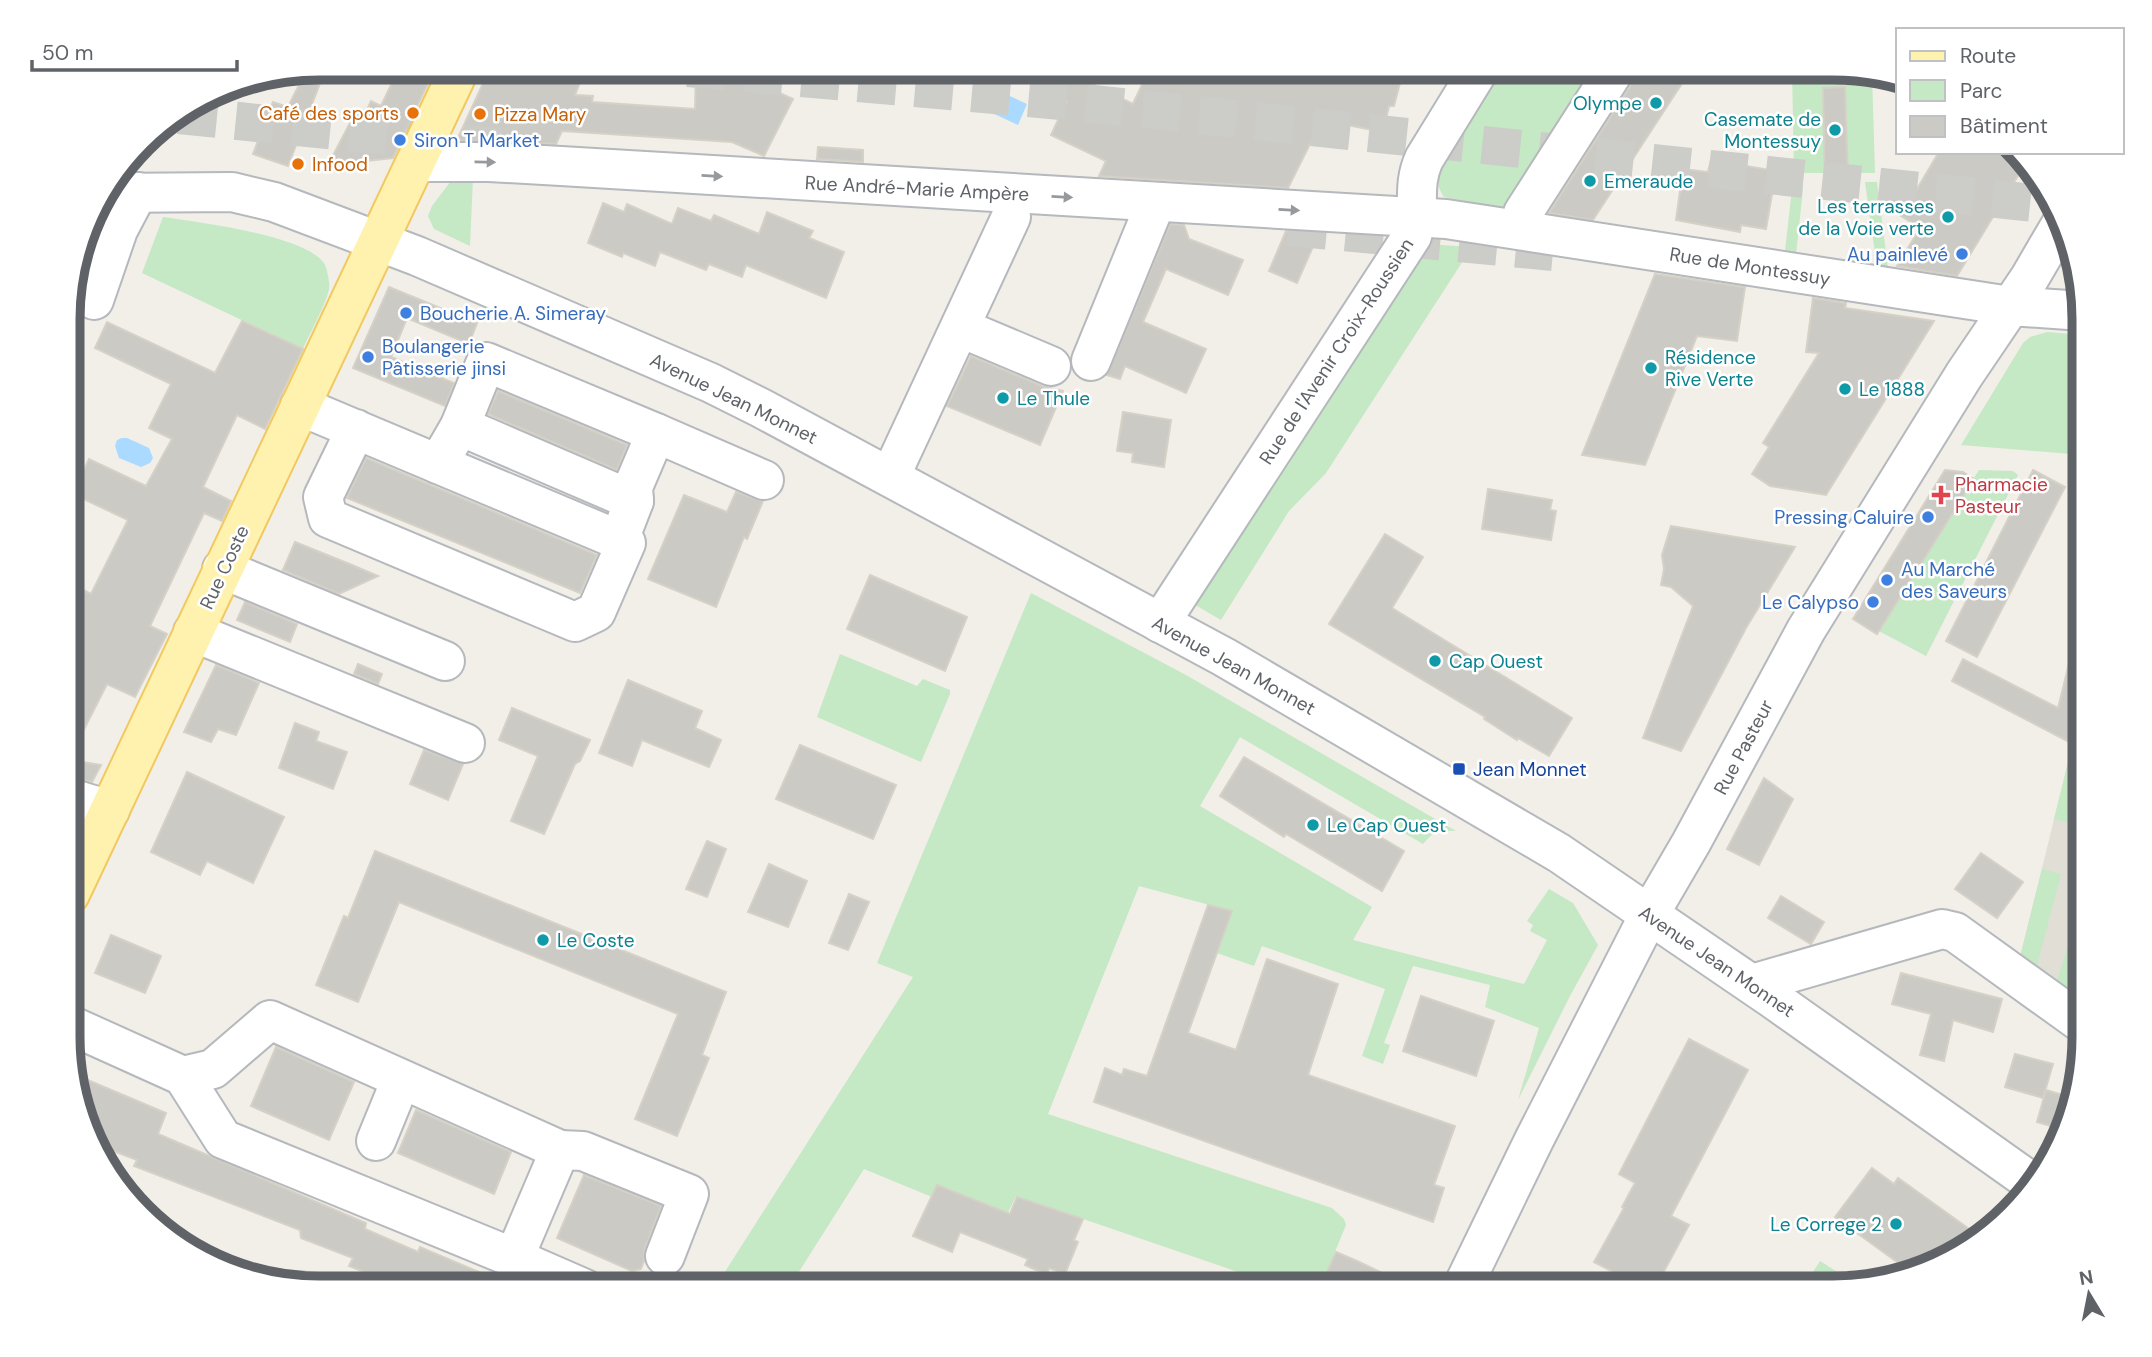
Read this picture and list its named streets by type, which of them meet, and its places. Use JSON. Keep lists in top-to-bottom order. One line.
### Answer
{"streets":{"main road":["Rue Coste"],"street":["Rue André-Marie Ampère","Rue de Montessuy","Rue de l'Avenir Croix-Roussien","Avenue Jean Monnet","Rue Pasteur"]},"crossings":[["Rue André-Marie Ampère","Rue de Montessuy"],["Rue André-Marie Ampère","Rue de l'Avenir Croix-Roussien"],["Rue André-Marie Ampère","Rue Coste"],["Rue de Montessuy","Rue de l'Avenir Croix-Roussien"],["Rue de Montessuy","Rue Pasteur"],["Rue de l'Avenir Croix-Roussien","Avenue Jean Monnet"],["Avenue Jean Monnet","Rue Coste"],["Avenue Jean Monnet","Rue Pasteur"]],"places":{"other":["Olympe","Café des sports","Pizza Mary","Casemate de Montessuy","Siron T Market","Infood","Emeraude","Les terrasses de la Voie verte","Au painlevé","Boucherie A. Simeray","Boulangerie Pâtisserie jinsi","Résidence Rive Verte","Le 1888","Le Thule","Pressing Caluire","Au Marché des Saveurs","Le Calypso","Cap Ouest","Le Cap Ouest","Le Coste","Le Correge 2"],"health":["Pharmacie Pasteur"],"transit":["Jean Monnet"]},"legend":["Route","Parc","Bâtiment"],"scale_bar":"50 m","north":"top"}
